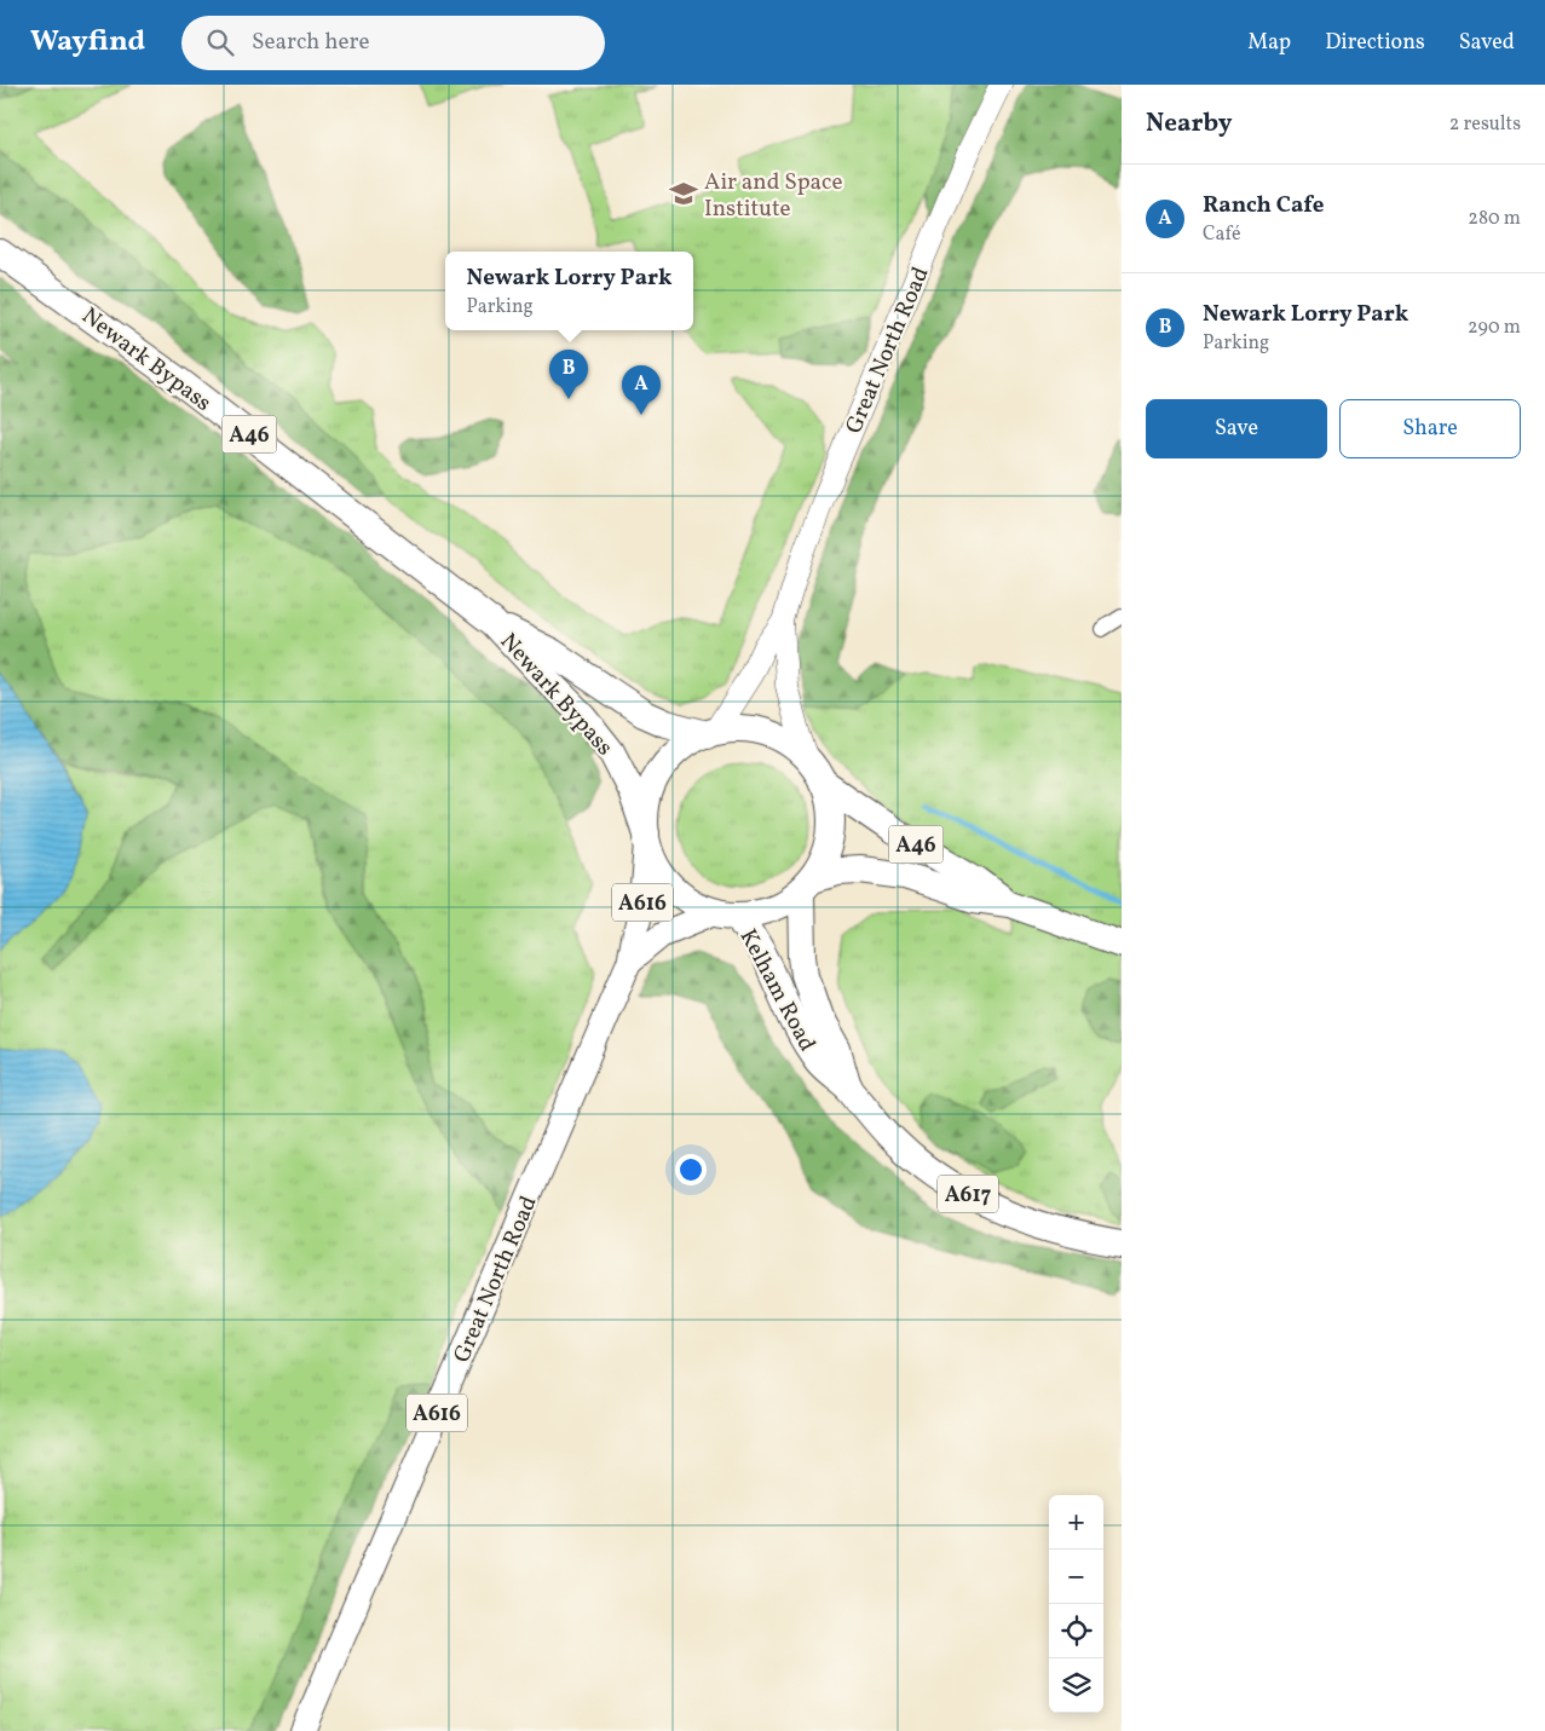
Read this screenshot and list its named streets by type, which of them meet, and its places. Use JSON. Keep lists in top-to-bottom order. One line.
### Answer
{"streets":{"highway":["Newark Bypass","A46","Kelham Road","A617"],"main road":["Great North Road","A616"]},"crossings":[["Great North Road","Newark Bypass"],["Great North Road","A46"],["Great North Road","Kelham Road"],["Newark Bypass","A46"],["Newark Bypass","Kelham Road"],["A46","Kelham Road"]],"places":{"school or university":["Air and Space Institute"]},"page":{"header":"Wayfind","search":"Search here","nav":["Map","Directions","Saved"],"heading":["Nearby","2 results"],"list":[{"mark":"A","name":"Ranch Cafe","note":"Café","value":"280 m"},{"mark":"B","name":"Newark Lorry Park","note":"Parking","value":"290 m"}],"popup":["Newark Lorry Park","Parking"],"pins":["B","A"],"buttons":["Save","Share"],"map_buttons":["+","−"]}}
